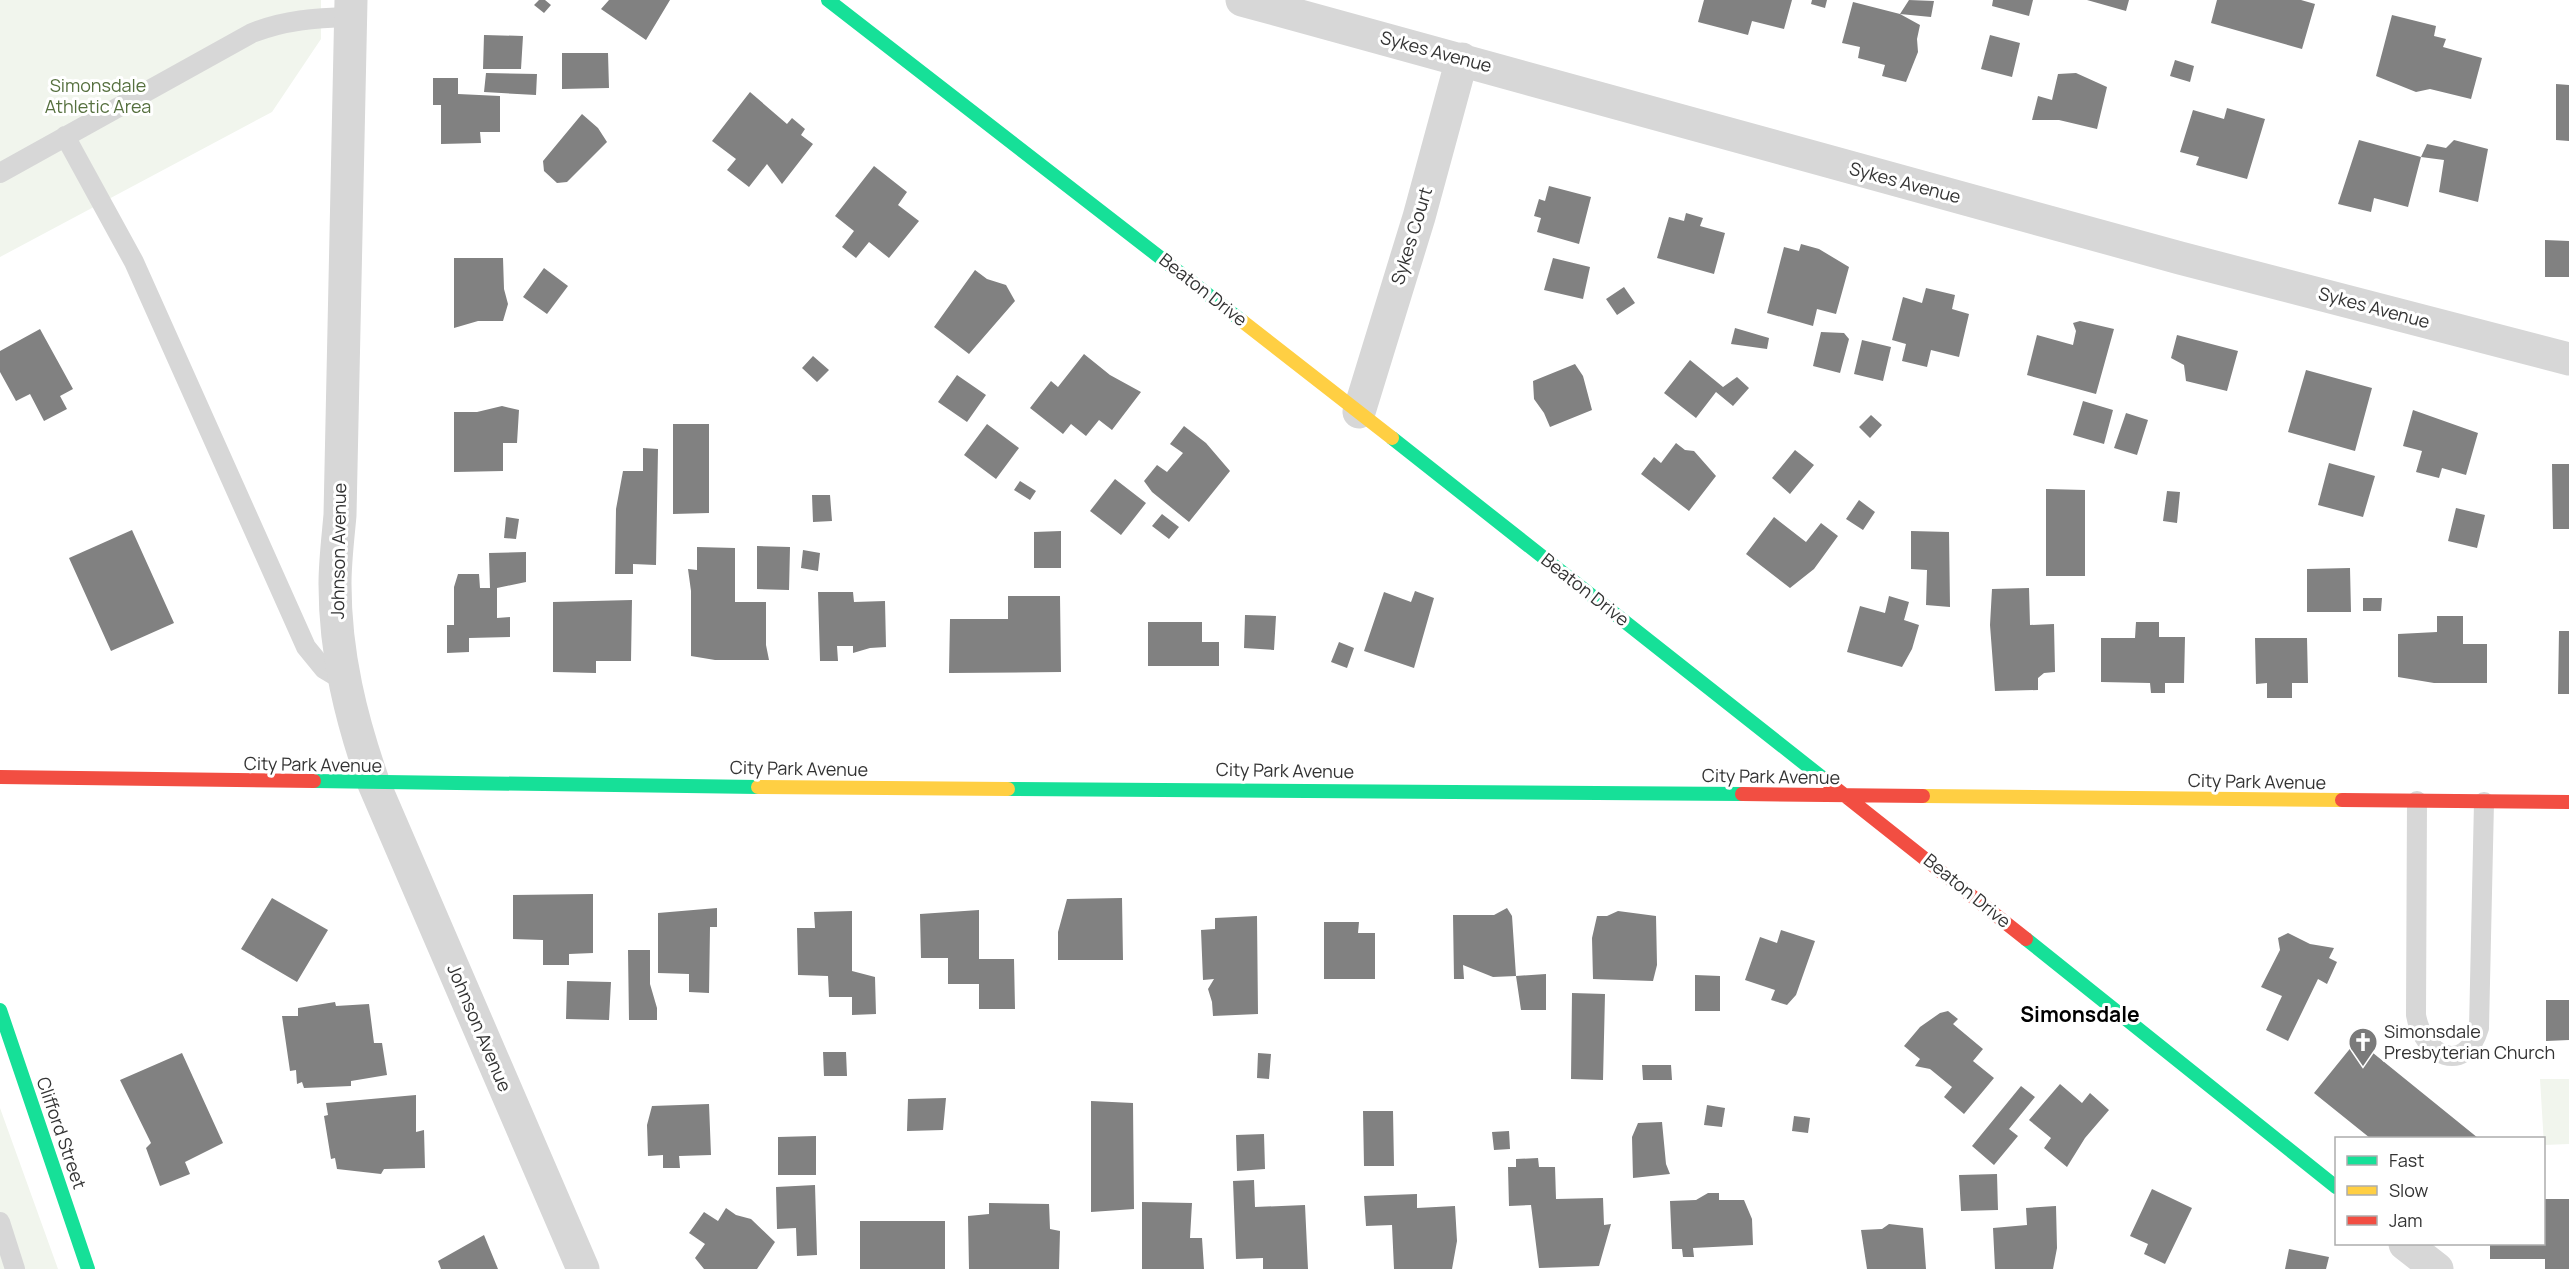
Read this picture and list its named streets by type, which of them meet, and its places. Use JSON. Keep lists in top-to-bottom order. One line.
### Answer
{"streets":{"street":["Sykes Avenue","Sykes Court","Beaton Drive","Johnson Avenue","City Park Avenue","Clifford Street"]},"crossings":[["Sykes Avenue","Sykes Court"],["Sykes Court","Beaton Drive"],["Beaton Drive","City Park Avenue"],["Johnson Avenue","City Park Avenue"]],"districts":["Simonsdale"],"parks":["Simonsdale Athletic Area"],"places":{"church":["Simonsdale Presbyterian Church"]},"legend":["Fast","Slow","Jam"]}
